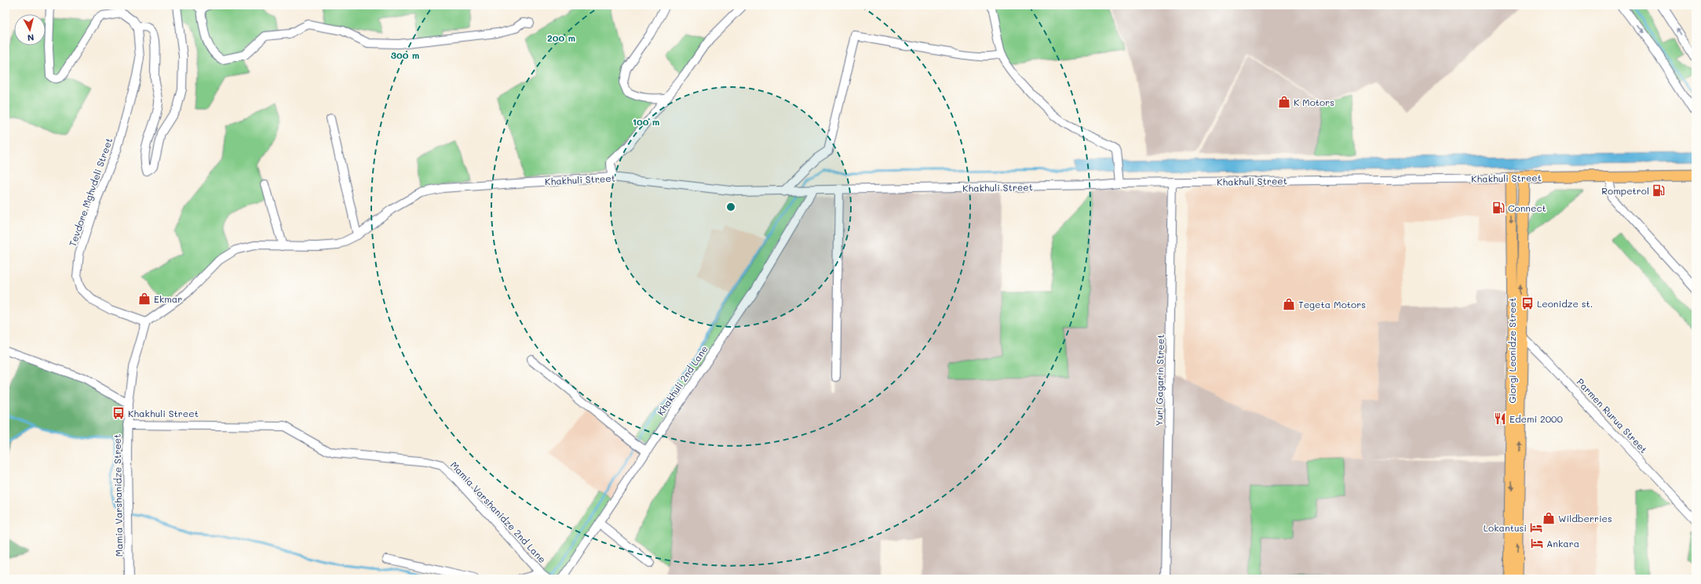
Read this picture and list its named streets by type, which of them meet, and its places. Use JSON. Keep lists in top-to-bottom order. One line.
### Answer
{"streets":{"main road":["Khakhuli Street","Giorgi Leonidze Street"],"street":["Tevdore Mghvdeli Street","Khakhuli 2nd Lane","Yuri Gagarin Street","Parmen Rurua Street","Mamia Varshanidze Street","Mamia Varshanidze 2nd Lane"]},"crossings":[["Khakhuli Street","Giorgi Leonidze Street"],["Khakhuli Street","Khakhuli 2nd Lane"],["Khakhuli Street","Yuri Gagarin Street"],["Tevdore Mghvdeli Street","Mamia Varshanidze Street"],["Giorgi Leonidze Street","Parmen Rurua Street"],["Mamia Varshanidze Street","Mamia Varshanidze 2nd Lane"]],"places":{"shop":["K Motors","Ekmar","Tegeta Motors","Wildberries"],"fuel station":["Rompetrol","Connect"],"bus stop":["Leonidze st.","Khakhuli Street"],"restaurant":["Edemi 2000"],"hotel":["Lokantusi","Ankara"]},"north":"bottom","rings":["200 m","300 m","100 m"]}
